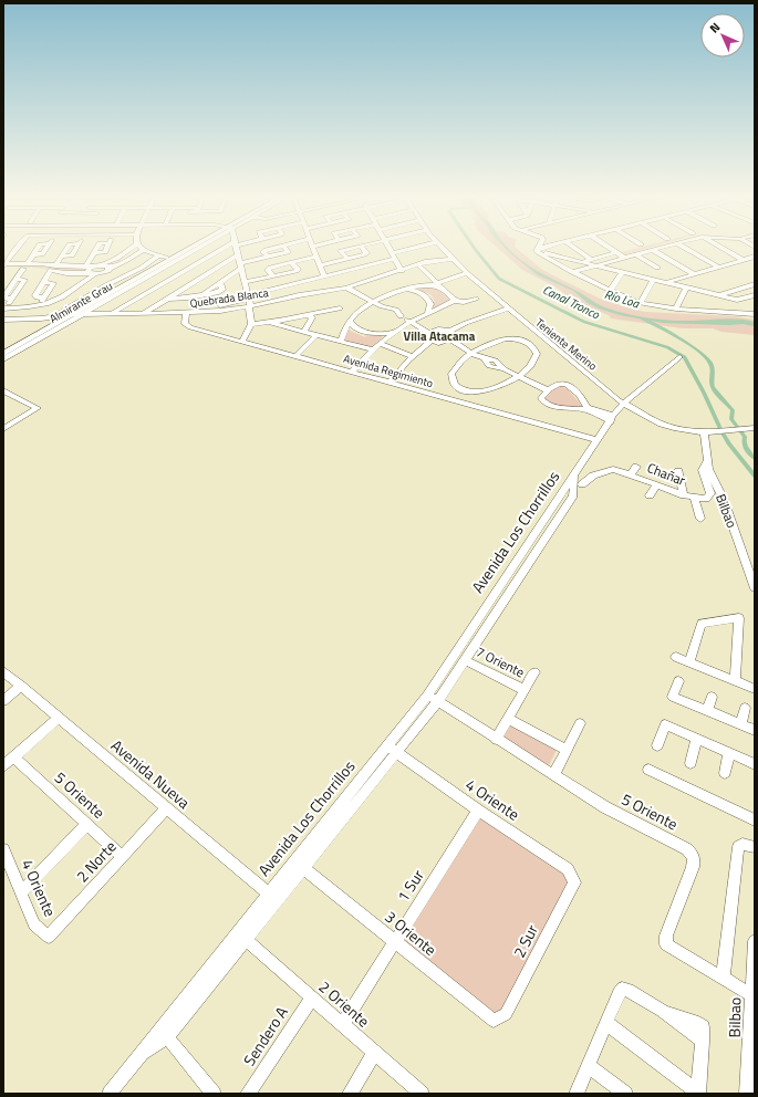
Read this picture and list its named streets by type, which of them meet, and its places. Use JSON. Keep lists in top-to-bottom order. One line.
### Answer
{"streets":{"main road":["Almirante Grau"],"street":["Quebrada Blanca","Teniente Merino","Avenida Regimiento","Chañar","Bilbao","Avenida Los Chorrillos","7 Oriente","Avenida Nueva","5 Oriente","4 Oriente","2 Norte","1 Sur","3 Oriente","2 Sur","2 Oriente","Sendero A"]},"crossings":[["Quebrada Blanca","Almirante Grau"],["Quebrada Blanca","Teniente Merino"],["Quebrada Blanca","Avenida Regimiento"],["Teniente Merino","Bilbao"],["Chañar","Bilbao"],["Chañar","Avenida Los Chorrillos"],["Bilbao","5 Oriente"],["Avenida Los Chorrillos","7 Oriente"],["Avenida Los Chorrillos","Avenida Nueva"],["Avenida Los Chorrillos","5 Oriente"],["Avenida Los Chorrillos","4 Oriente"],["Avenida Los Chorrillos","3 Oriente"],["Avenida Los Chorrillos","2 Oriente"],["Avenida Nueva","2 Norte"],["5 Oriente","2 Norte"],["4 Oriente","2 Norte"],["4 Oriente","1 Sur"],["4 Oriente","2 Sur"],["1 Sur","3 Oriente"],["1 Sur","2 Oriente"],["3 Oriente","2 Sur"],["2 Oriente","Sendero A"]],"districts":["Villa Atacama"],"water":["Río Loa","Canal Tronco"],"north":"top left"}
